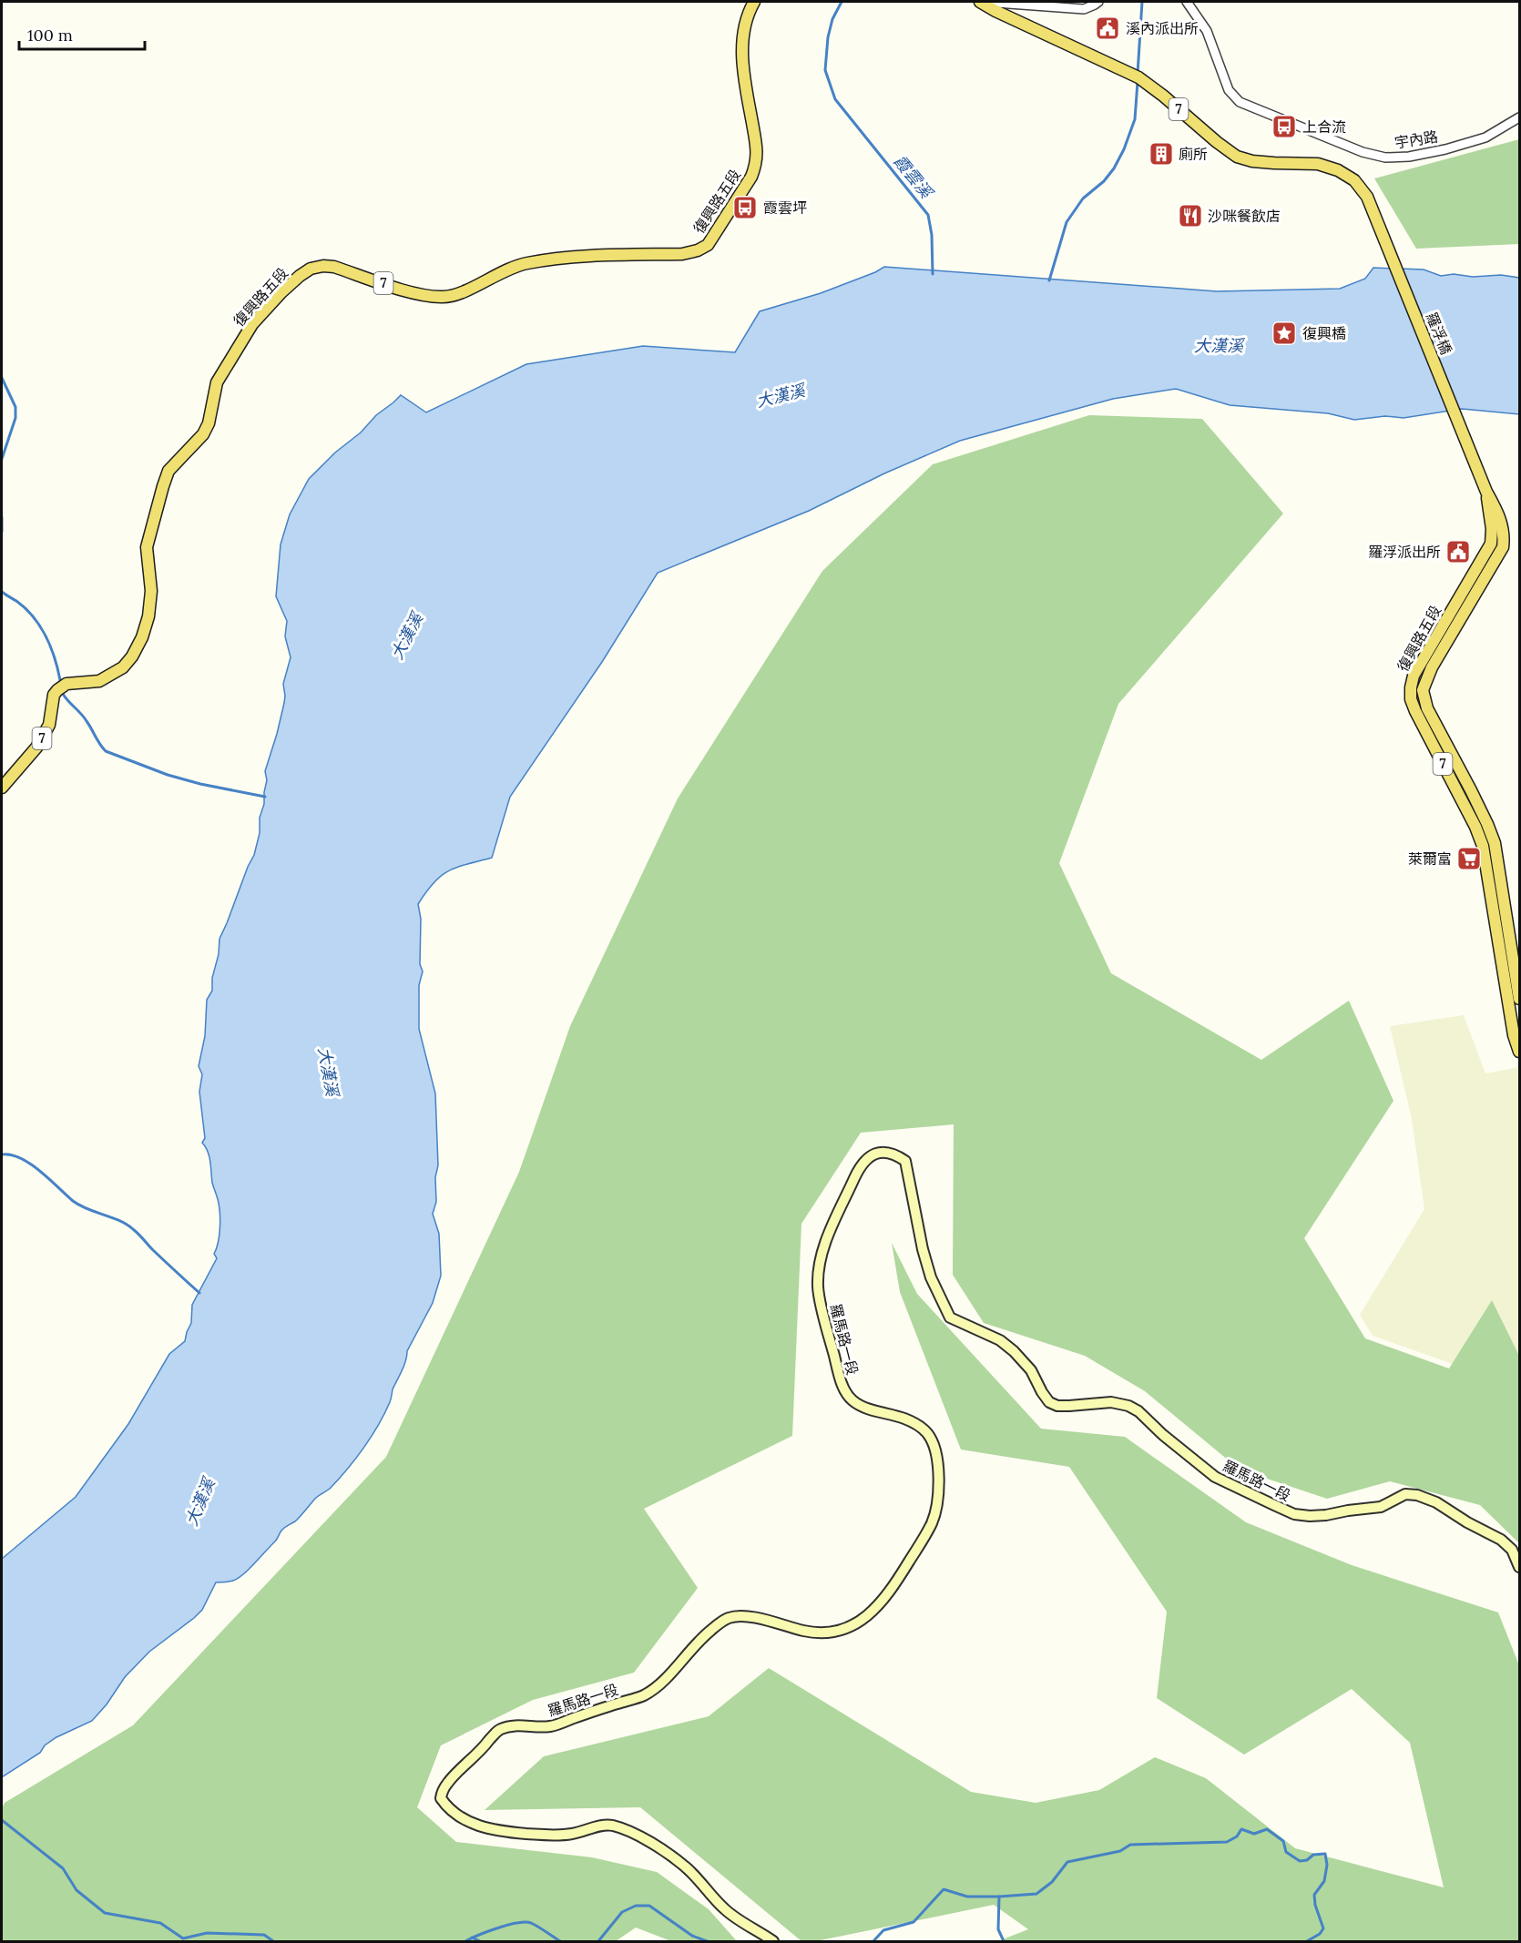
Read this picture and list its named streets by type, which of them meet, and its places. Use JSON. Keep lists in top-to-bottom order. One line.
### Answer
{"streets":{"main road":["7","復興路五段","羅浮橋","羅馬路一段"],"street":["宇內路"]},"crossings":[["復興路五段","羅浮橋"]],"water":["霞雲溪","大漢溪"],"places":{"public building":["溪內派出所","羅浮派出所"],"bus stop":["上合流","霞雲坪"],"building":["廁所"],"restaurant":["沙咪餐飲店"],"place":["復興橋"],"supermarket":["萊爾富"]},"scale_bar":"100 m"}
